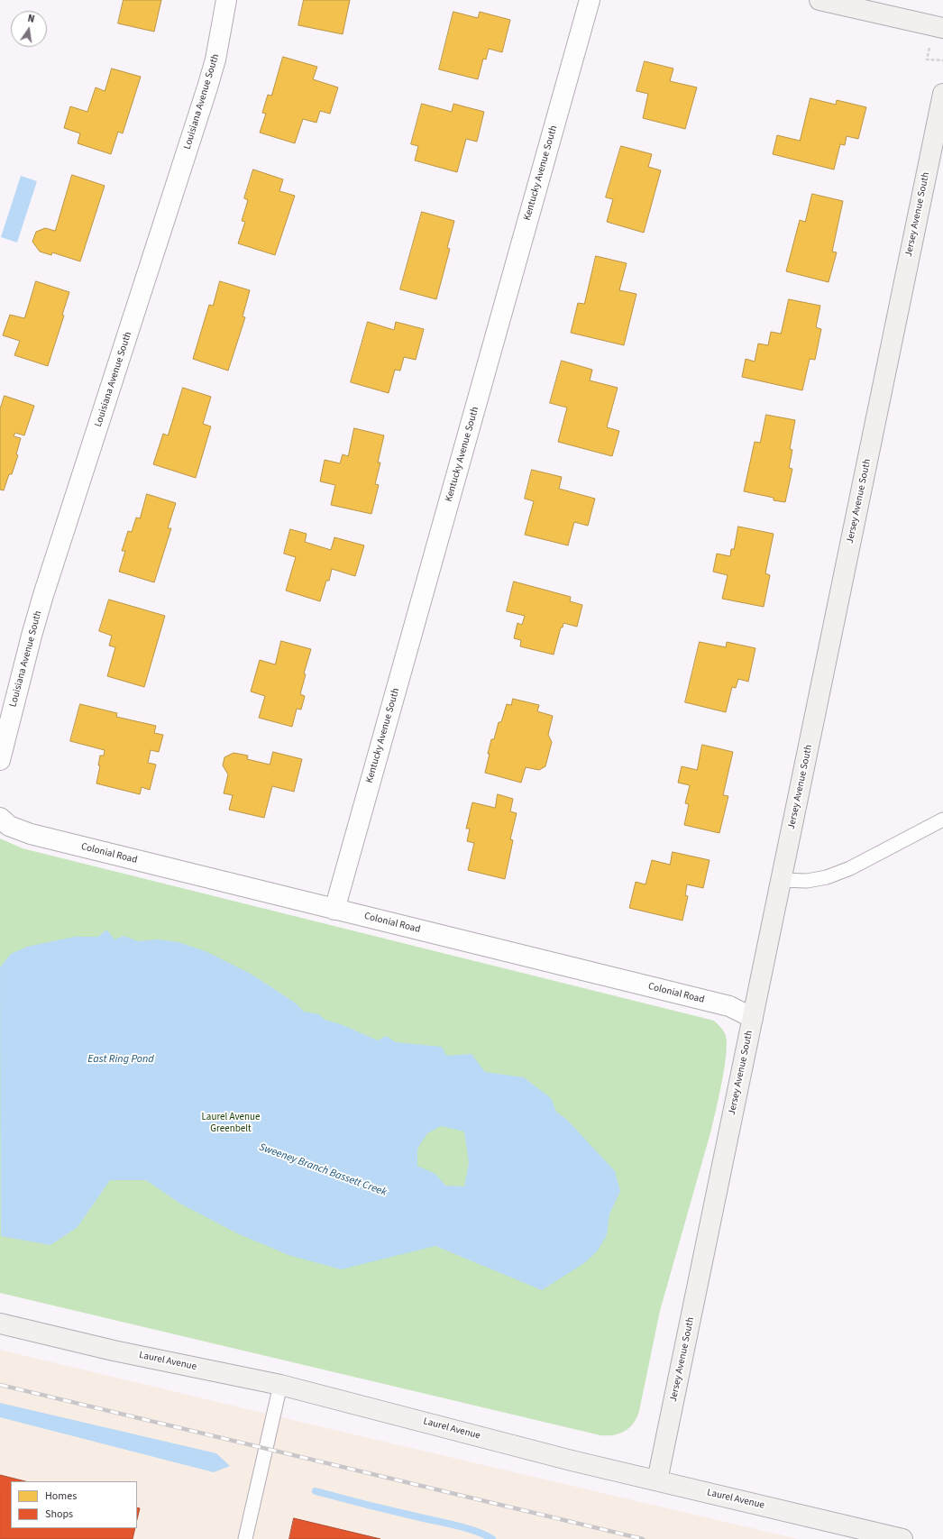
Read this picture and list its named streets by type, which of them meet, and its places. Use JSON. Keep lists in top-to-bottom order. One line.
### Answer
{"streets":{"street":["Louisiana Avenue South","Kentucky Avenue South","Jersey Avenue South","Colonial Road","Laurel Avenue"]},"crossings":[["Kentucky Avenue South","Colonial Road"],["Jersey Avenue South","Colonial Road"],["Jersey Avenue South","Laurel Avenue"]],"water":["East Ring Pond","Sweeney Branch Bassett Creek"],"parks":["Laurel Avenue Greenbelt"],"legend":["Homes","Shops"],"north":"top"}
